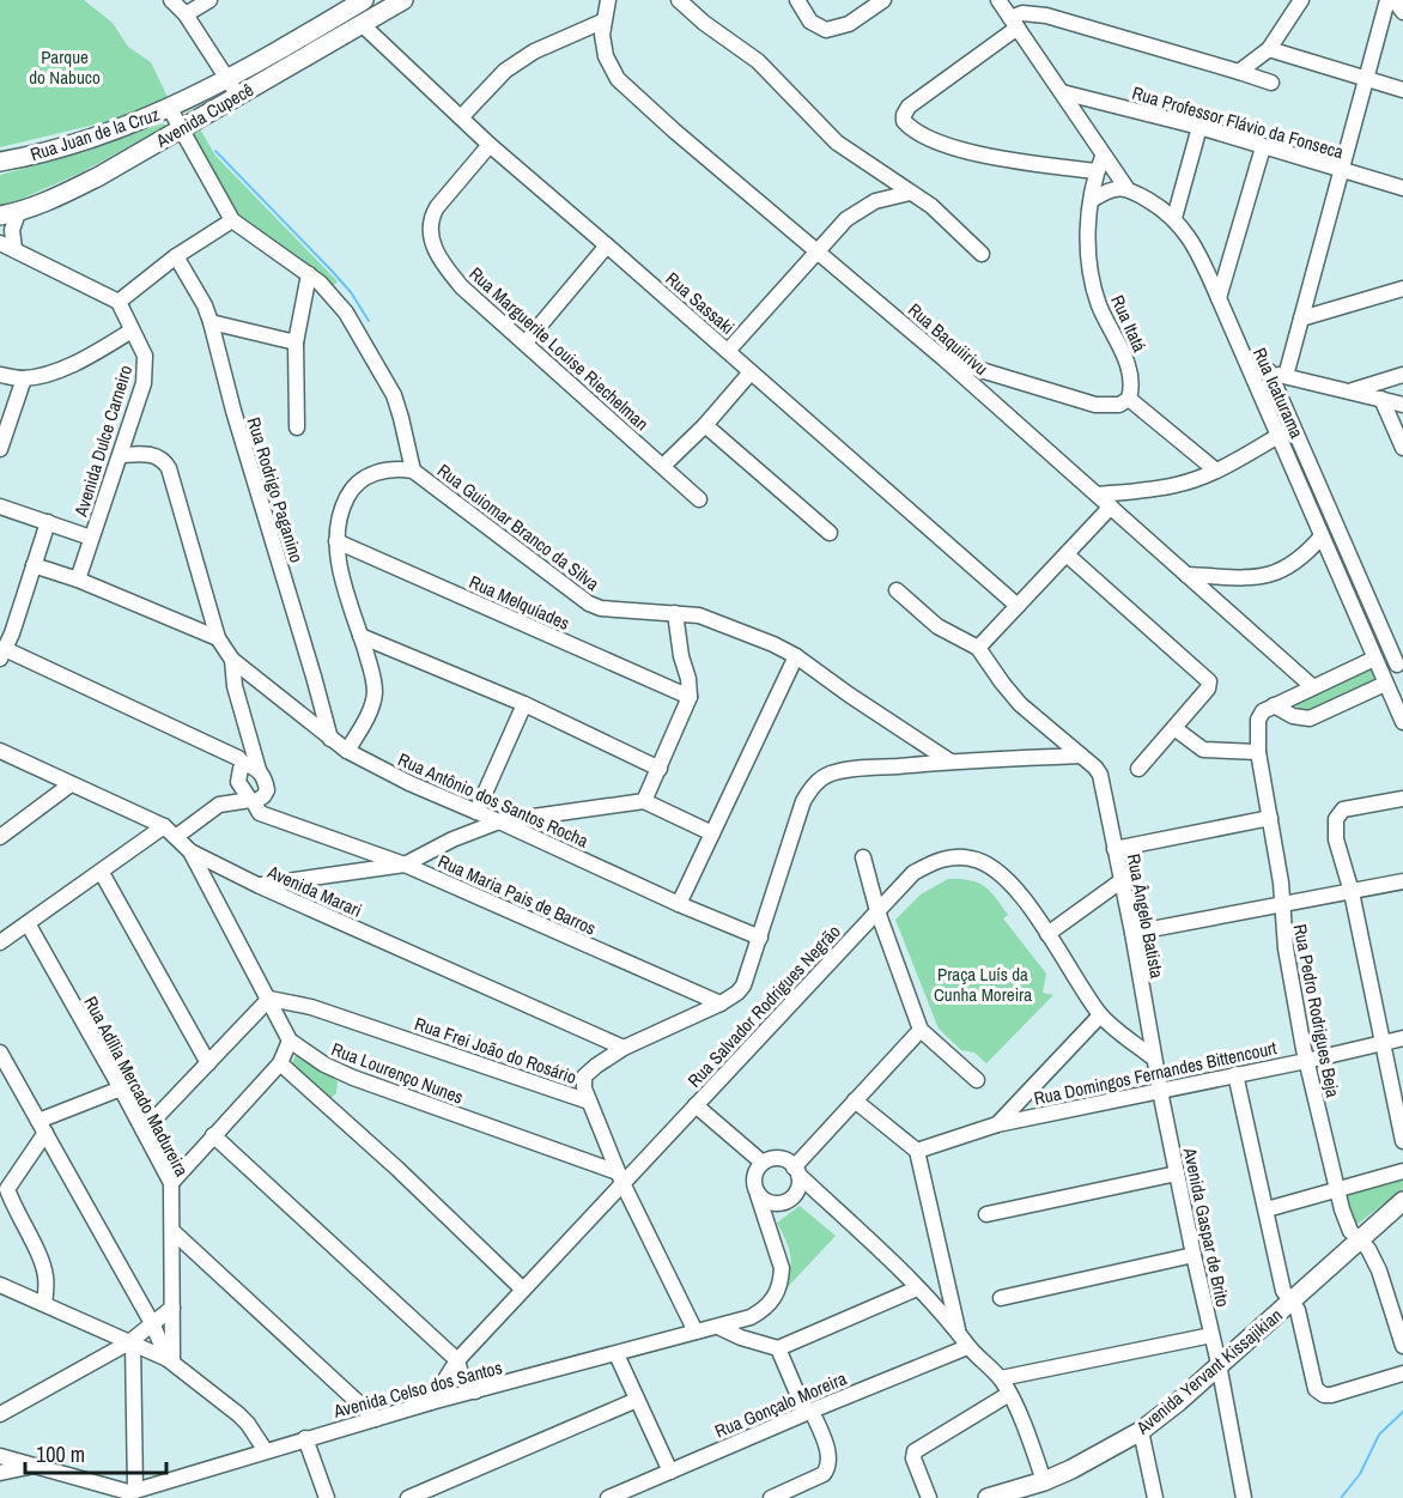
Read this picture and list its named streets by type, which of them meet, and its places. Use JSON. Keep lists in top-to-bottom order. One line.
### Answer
{"streets":{"main road":["Avenida Cupecê","Rua Juan de la Cruz","Avenida Yervant Kissajikian"],"street":["Rua Professor Flávio da Fonseca","Rua Sassaki","Rua Itatá","Rua Baquiirivu","Rua Marguerite Louise Riechelman","Rua Icaturama","Avenida Dulce Carneiro","Rua Rodrigo Paganino","Rua Guiomar Branco da Silva","Rua Melquíades","Rua Antônio dos Santos Rocha","Avenida Marari","Rua Maria Pais de Barros","Rua Ângelo Batista","Rua Salvador Rodrigues Negrão","Rua Pedro Rodrigues Beja","Rua Frei João do Rosário","Rua Lourenço Nunes","Rua Domingos Fernandes Bittencourt","Rua Adília Mercado Madureira","Avenida Gaspar de Brito","Avenida Celso dos Santos","Rua Gonçalo Moreira"]},"crossings":[["Avenida Cupecê","Rua Juan de la Cruz"],["Avenida Cupecê","Rua Sassaki"],["Rua Sassaki","Rua Marguerite Louise Riechelman"],["Rua Rodrigo Paganino","Rua Antônio dos Santos Rocha"],["Rua Guiomar Branco da Silva","Rua Melquíades"],["Rua Guiomar Branco da Silva","Rua Antônio dos Santos Rocha"],["Rua Guiomar Branco da Silva","Rua Frei João do Rosário"],["Rua Antônio dos Santos Rocha","Rua Frei João do Rosário"],["Avenida Marari","Rua Frei João do Rosário"],["Avenida Marari","Rua Lourenço Nunes"],["Rua Maria Pais de Barros","Rua Frei João do Rosário"],["Rua Ângelo Batista","Rua Salvador Rodrigues Negrão"],["Rua Ângelo Batista","Rua Frei João do Rosário"],["Rua Ângelo Batista","Rua Domingos Fernandes Bittencourt"],["Rua Ângelo Batista","Avenida Gaspar de Brito"],["Rua Salvador Rodrigues Negrão","Rua Lourenço Nunes"],["Rua Salvador Rodrigues Negrão","Avenida Celso dos Santos"],["Rua Pedro Rodrigues Beja","Rua Domingos Fernandes Bittencourt"],["Rua Pedro Rodrigues Beja","Avenida Yervant Kissajikian"],["Rua Frei João do Rosário","Rua Lourenço Nunes"],["Rua Domingos Fernandes Bittencourt","Avenida Gaspar de Brito"],["Avenida Gaspar de Brito","Avenida Yervant Kissajikian"]],"parks":["Parque do Nabuco","Praça Luís da Cunha Moreira"],"scale_bar":"100 m"}
